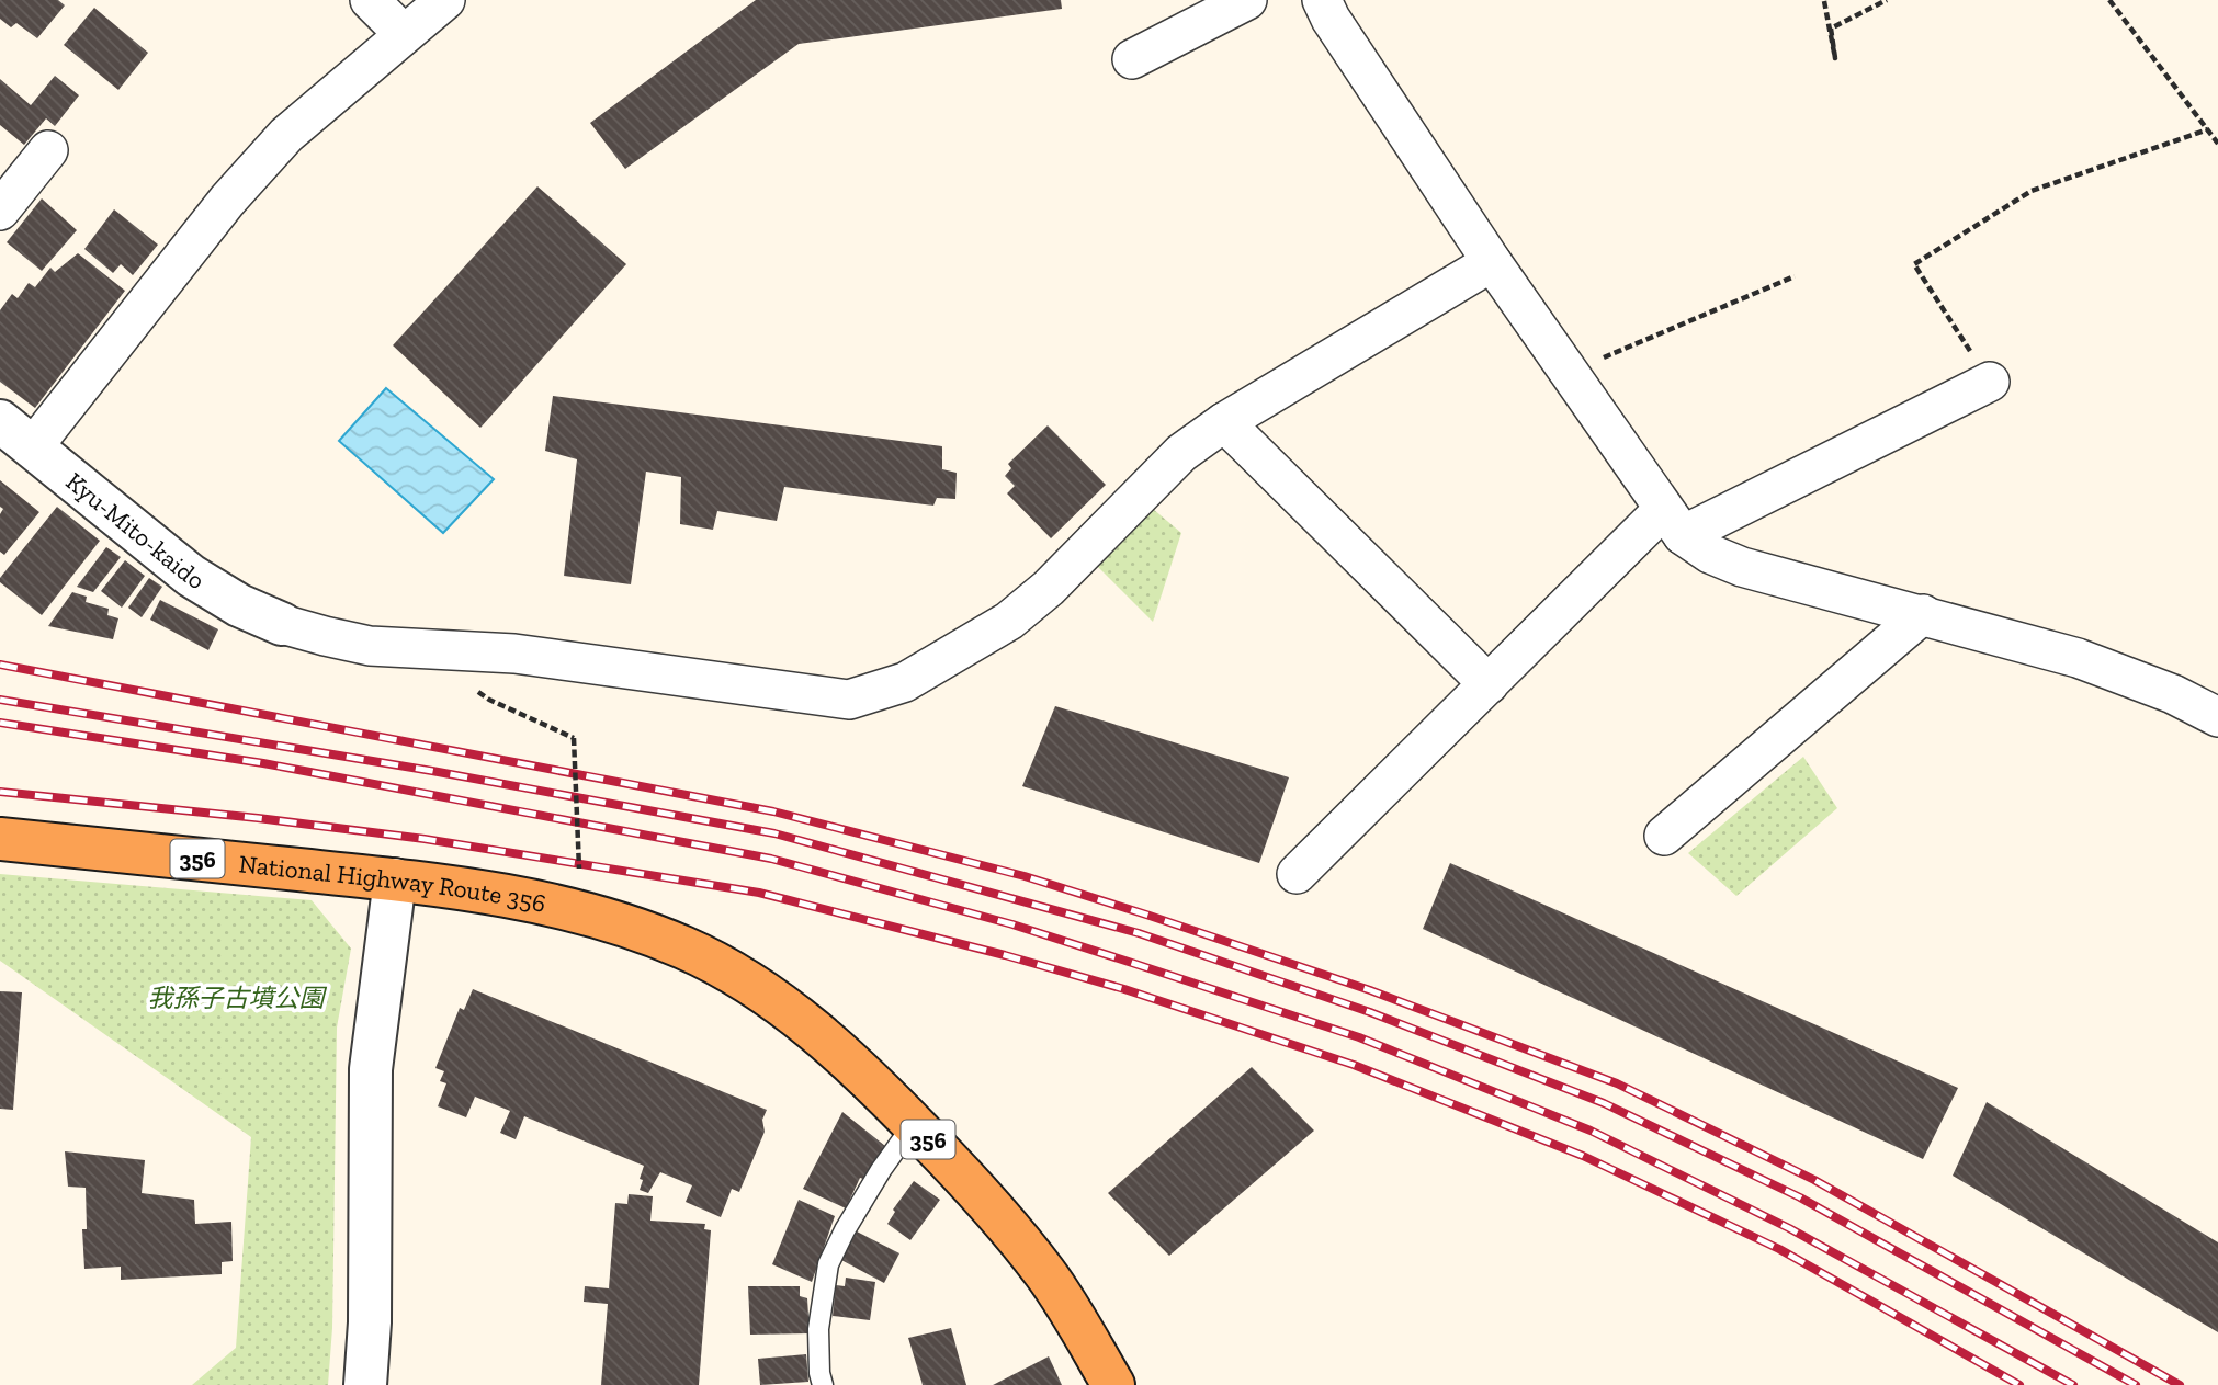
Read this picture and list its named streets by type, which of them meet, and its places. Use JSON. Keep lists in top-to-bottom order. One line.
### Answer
{"streets":{"highway":["356","National Highway Route 356"],"street":["Kyu-Mito-kaido"]},"crossings":[["356","National Highway Route 356"]],"parks":["我孫子古墳公園"]}
